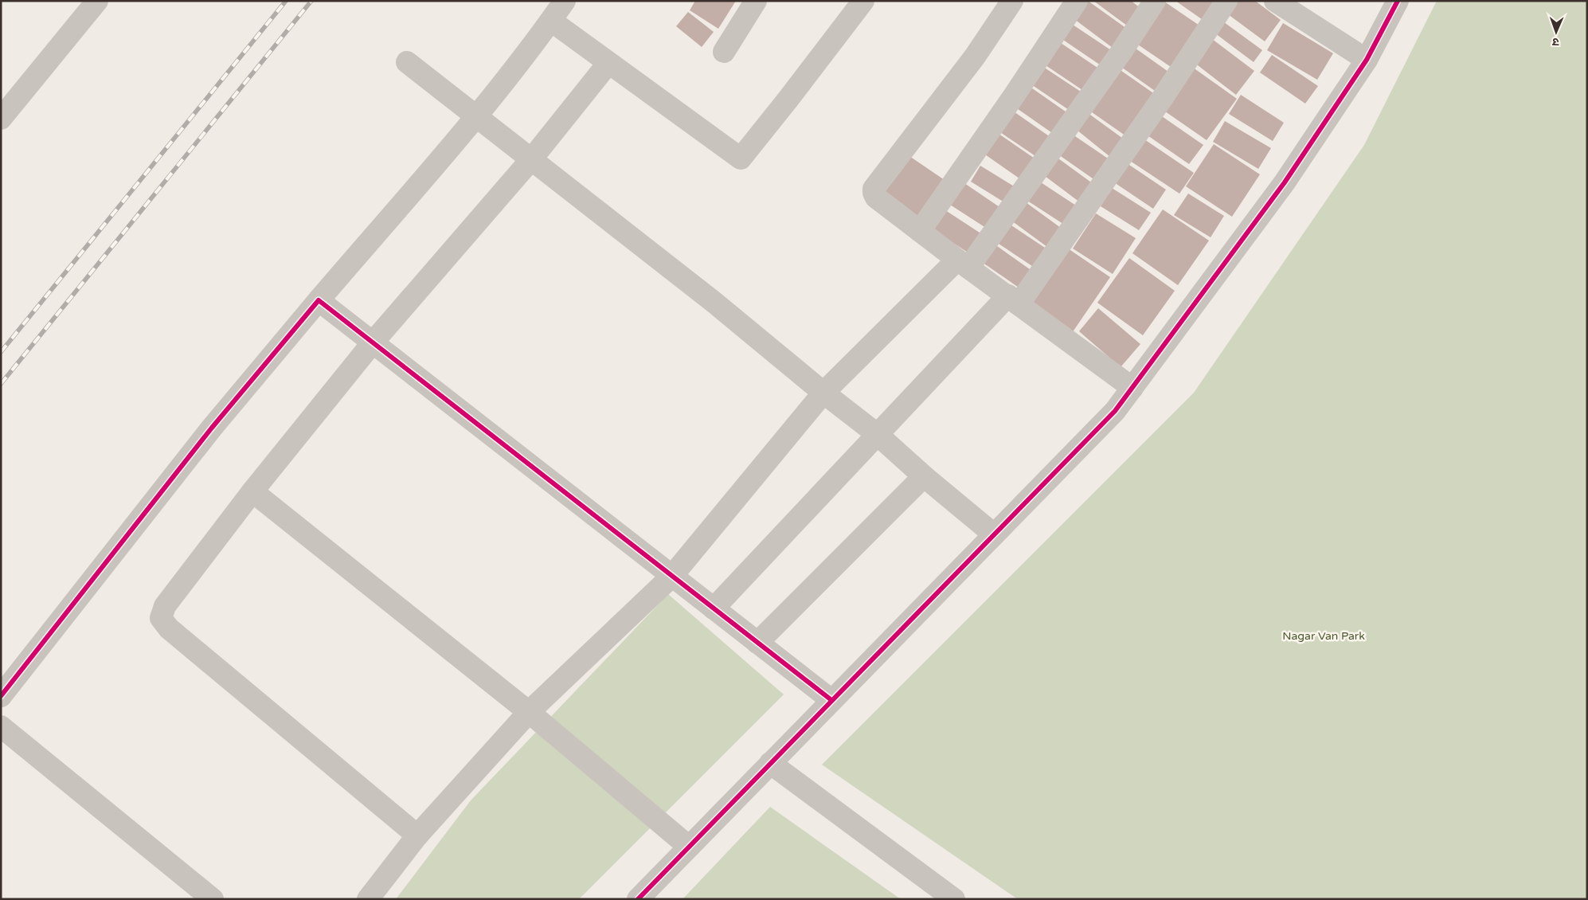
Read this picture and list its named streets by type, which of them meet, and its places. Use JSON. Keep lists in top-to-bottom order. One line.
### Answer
{"parks":["Nagar Van Park"],"north":"bottom"}
